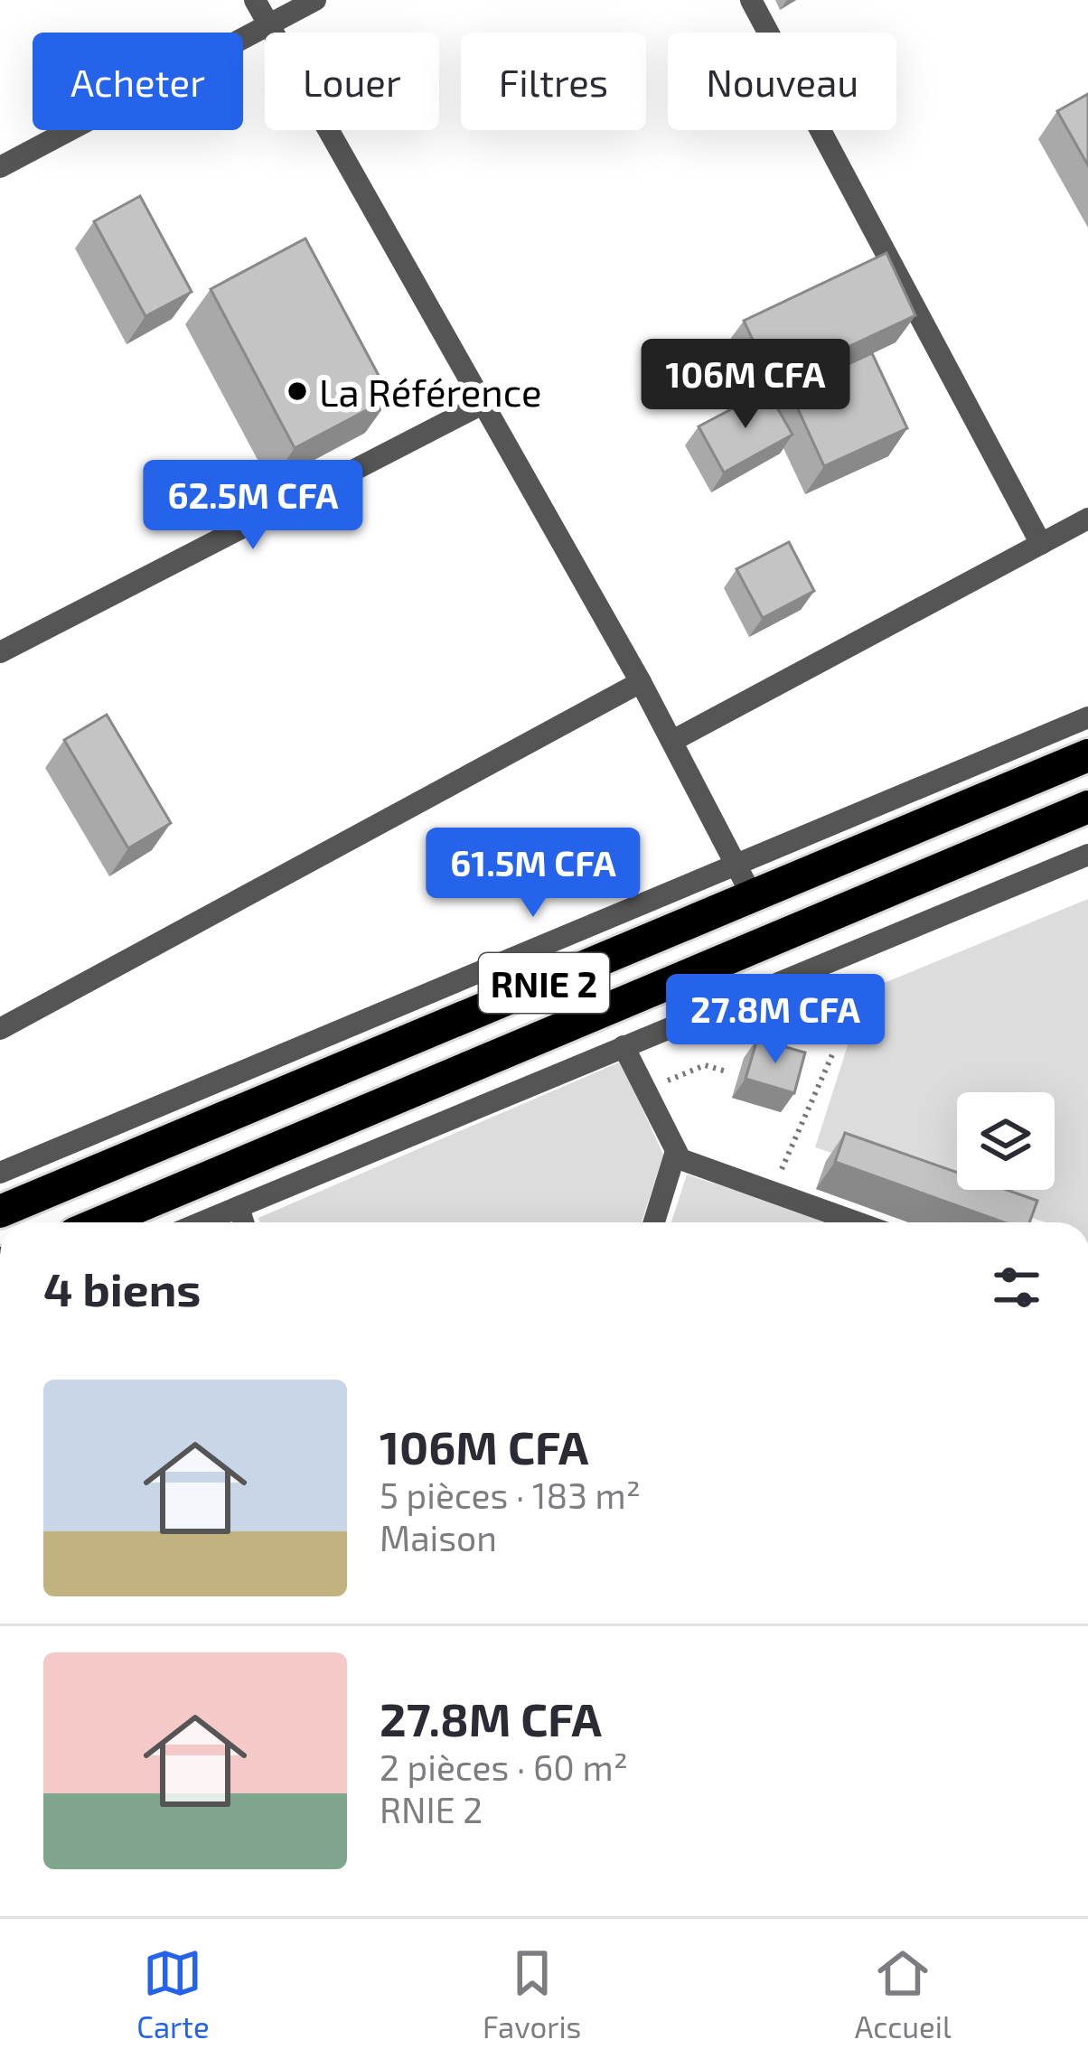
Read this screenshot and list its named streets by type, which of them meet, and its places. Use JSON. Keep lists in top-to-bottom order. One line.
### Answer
{"streets":{"highway":["RNIE 2"]},"places":["La Référence"],"page":{"chip":["Acheter","Louer","Filtres","Nouveau"],"price":["106M CFA","62.5M CFA","61.5M CFA","27.8M CFA"],"heading":"4 biens","list":[{"name":"106M CFA","note":"5 pièces · 183 m² · Maison"},{"name":"27.8M CFA","note":"2 pièces · 60 m² · RNIE 2"}],"tabs":["Carte","Favoris","Accueil"]}}
